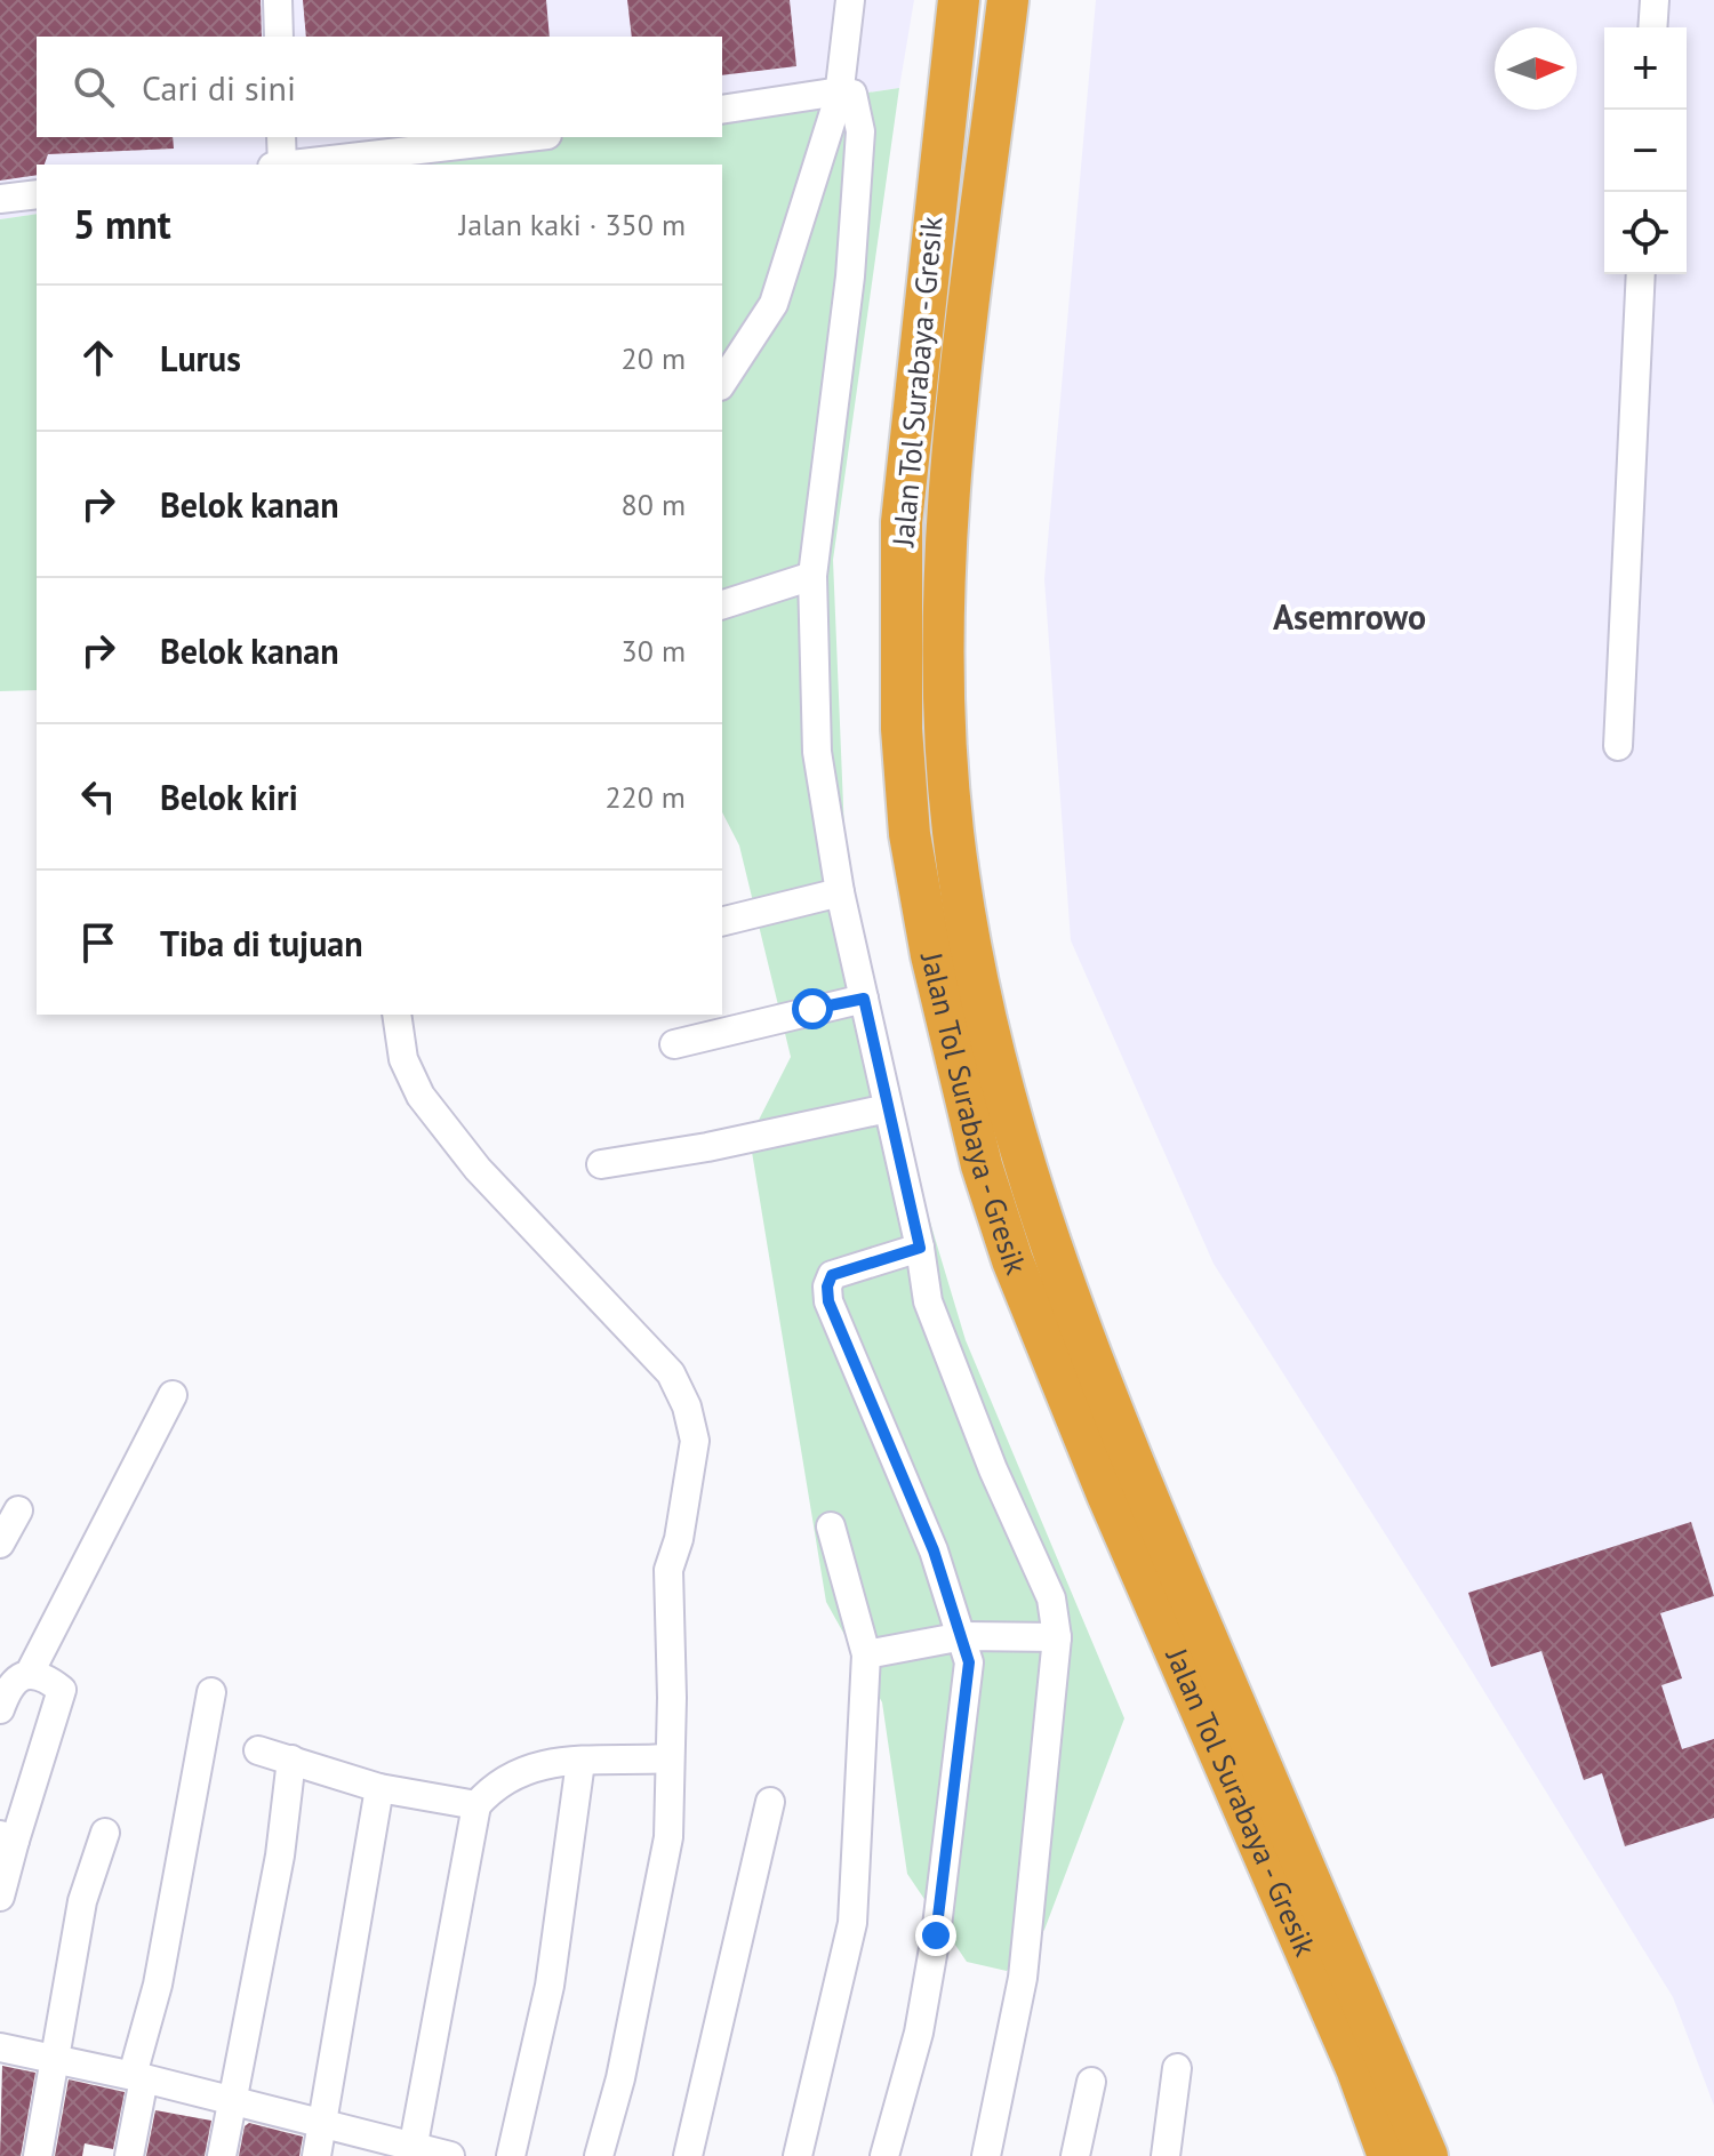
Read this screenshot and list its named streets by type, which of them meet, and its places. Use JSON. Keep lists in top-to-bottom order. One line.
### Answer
{"streets":{"highway":["Jalan Tol Surabaya - Gresik"]},"districts":["Asemrowo"],"north":"right","page":{"map_buttons":["+","−"],"search":"Cari di sini","heading":["5 mnt","Jalan kaki · 350 m"],"list":[["Lurus","20 m"],["Belok kanan","80 m"],["Belok kanan","30 m"],["Belok kiri","220 m"],"Tiba di tujuan"]}}
